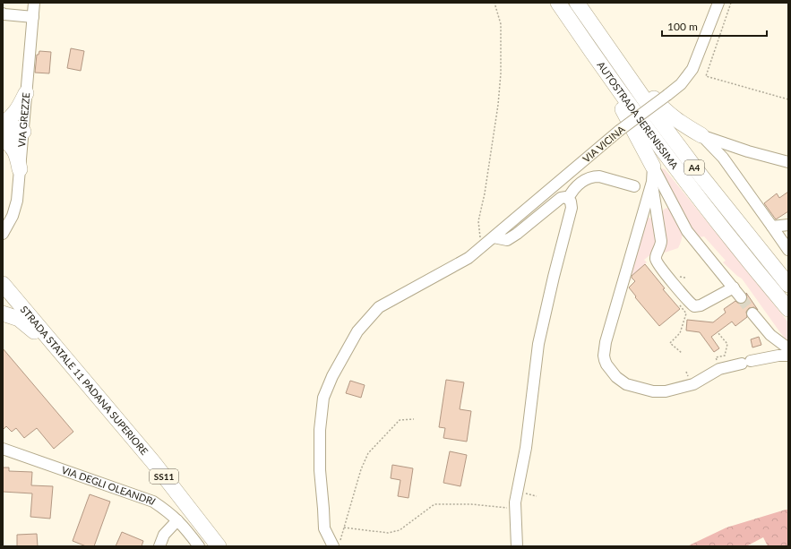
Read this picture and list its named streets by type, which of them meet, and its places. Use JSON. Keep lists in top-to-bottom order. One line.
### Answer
{"streets":{"highway":["AUTOSTRADA SERENISSIMA","A4","STRADA STATALE 11 PADANA SUPERIORE","SS11"],"street":["VIA GREZZE","VIA VICINA","VIA DEGLI OLEANDRI"]},"scale_bar":"100 m"}
